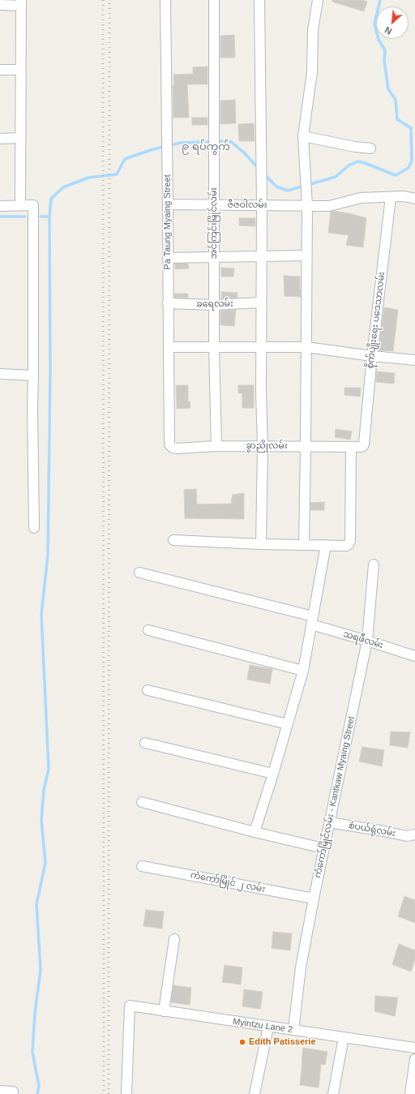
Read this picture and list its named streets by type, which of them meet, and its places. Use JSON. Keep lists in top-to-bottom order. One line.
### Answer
{"streets":{"street":["ဇီဇဝါလမ်း","Pa Taung Myaing Street","အင်ကြင်းမြိုင်လမ်း","ခရေလမ်း","စိုက်ပျိုးရေး ပဒေသာလမ်း","ခွာညိုလမ်း","သရဖီလမ်း","ကံကော်မြိုင်လမ်း - Kantkaw Myaing Street","စံပယ်ရုံလမ်း","ကံကော်မြိုင် ၂ လမ်း","Myintzu Lane 2"]},"crossings":[["ဇီဇဝါလမ်း","Pa Taung Myaing Street"],["ဇီဇဝါလမ်း","အင်ကြင်းမြိုင်လမ်း"],["ဇီဇဝါလမ်း","စိုက်ပျိုးရေး ပဒေသာလမ်း"],["Pa Taung Myaing Street","ခရေလမ်း"],["Pa Taung Myaing Street","ခွာညိုလမ်း"],["အင်ကြင်းမြိုင်လမ်း","ခရေလမ်း"],["အင်ကြင်းမြိုင်လမ်း","ခွာညိုလမ်း"],["စိုက်ပျိုးရေး ပဒေသာလမ်း","ခွာညိုလမ်း"],["သရဖီလမ်း","ကံကော်မြိုင်လမ်း - Kantkaw Myaing Street"],["ကံကော်မြိုင်လမ်း - Kantkaw Myaing Street","စံပယ်ရုံလမ်း"],["ကံကော်မြိုင်လမ်း - Kantkaw Myaing Street","ကံကော်မြိုင် ၂ လမ်း"],["ကံကော်မြိုင်လမ်း - Kantkaw Myaing Street","Myintzu Lane 2"]],"districts":["၉ ရပ်ကွက်"],"places":["Edith Patisserie"],"north":"bottom left"}
